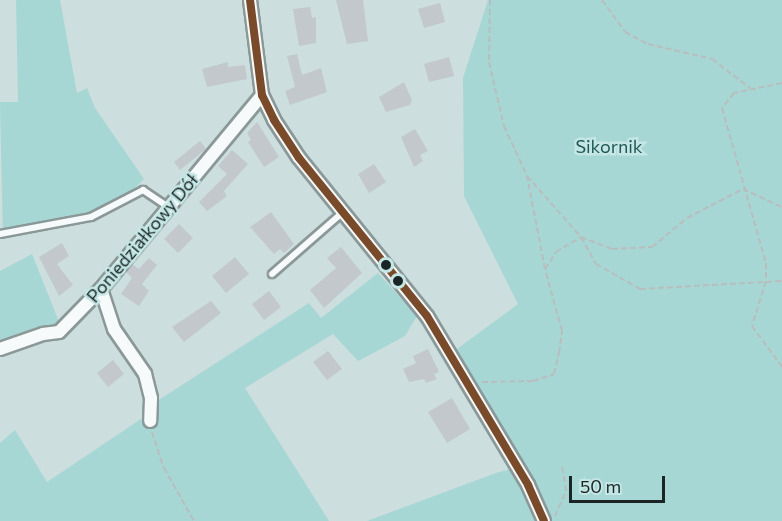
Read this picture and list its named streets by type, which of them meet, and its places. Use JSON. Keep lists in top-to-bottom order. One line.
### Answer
{"streets":{"street":["Poniedziałkowy Dół"]},"parks":["Sikornik"],"scale_bar":"50 m"}
